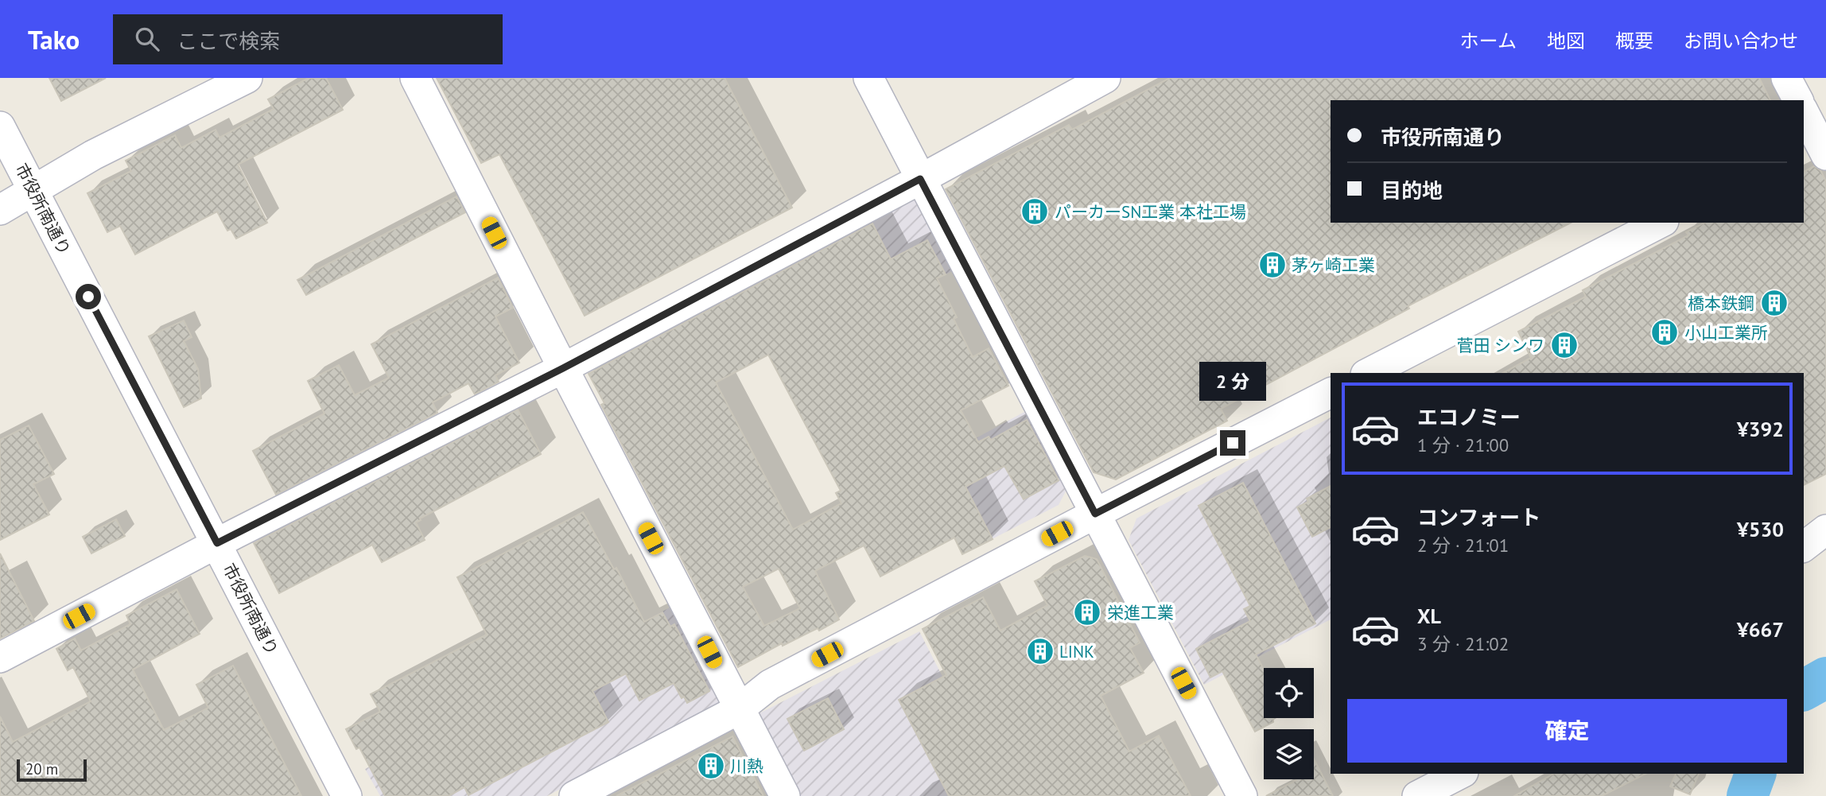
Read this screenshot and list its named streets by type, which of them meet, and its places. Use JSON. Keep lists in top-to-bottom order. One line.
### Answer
{"streets":{"street":["市役所南通り"]},"places":{"building":["パーカーSN工業 本社工場","茅ヶ崎工業","橋本鉄鋼","小山工業所","菅田 シンワ","栄進工業","LINK","川熱"]},"scale_bar":"20 m","page":{"header":"Tako","search":"ここで検索","nav":["ホーム","地図","概要","お問い合わせ"],"banner":["市役所南通り","目的地"],"bubble":"2 分","list":[{"name":"エコノミー","note":"1 分 · 21:00","value":"¥392"},{"name":"コンフォート","note":"2 分 · 21:01","value":"¥530"},{"name":"XL","note":"3 分 · 21:02","value":"¥667"}],"buttons":"確定","scale":"20 m"}}
